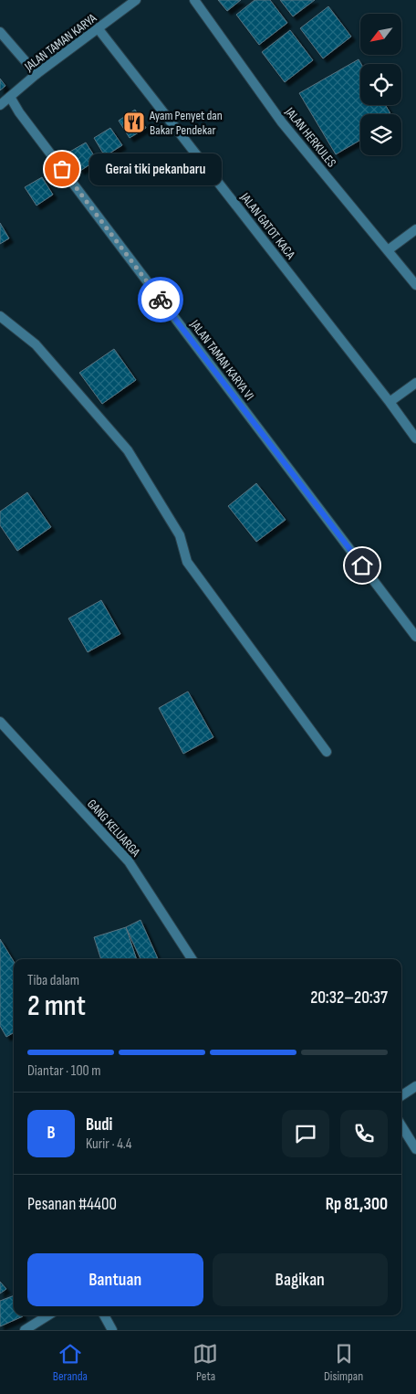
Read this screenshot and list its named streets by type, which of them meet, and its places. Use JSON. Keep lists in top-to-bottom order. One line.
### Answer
{"streets":{"street":["JALAN TAMAN KARYA","JALAN HERKULES","JALAN GATOT KACA","JALAN TAMAN KARYA VI","GANG KELUARGA"]},"crossings":[["JALAN TAMAN KARYA","JALAN GATOT KACA"],["JALAN TAMAN KARYA","JALAN TAMAN KARYA VI"]],"places":{"restaurant":["Ayam Penyet dan Bakar Pendekar"],"other":["Gerai tiki pekanbaru"]},"north":"bottom left","page":{"bubble":"Gerai tiki pekanbaru","heading":["2 mnt","Tiba dalam","20:32–20:37"],"panel":["Budi","Kurir · 4.4","Pesanan #4400","Rp 81,300"],"bar":"Diantar · 100 m","round":"B","buttons":["Bantuan","Bagikan"],"tabs":["Beranda","Peta","Disimpan"]}}
